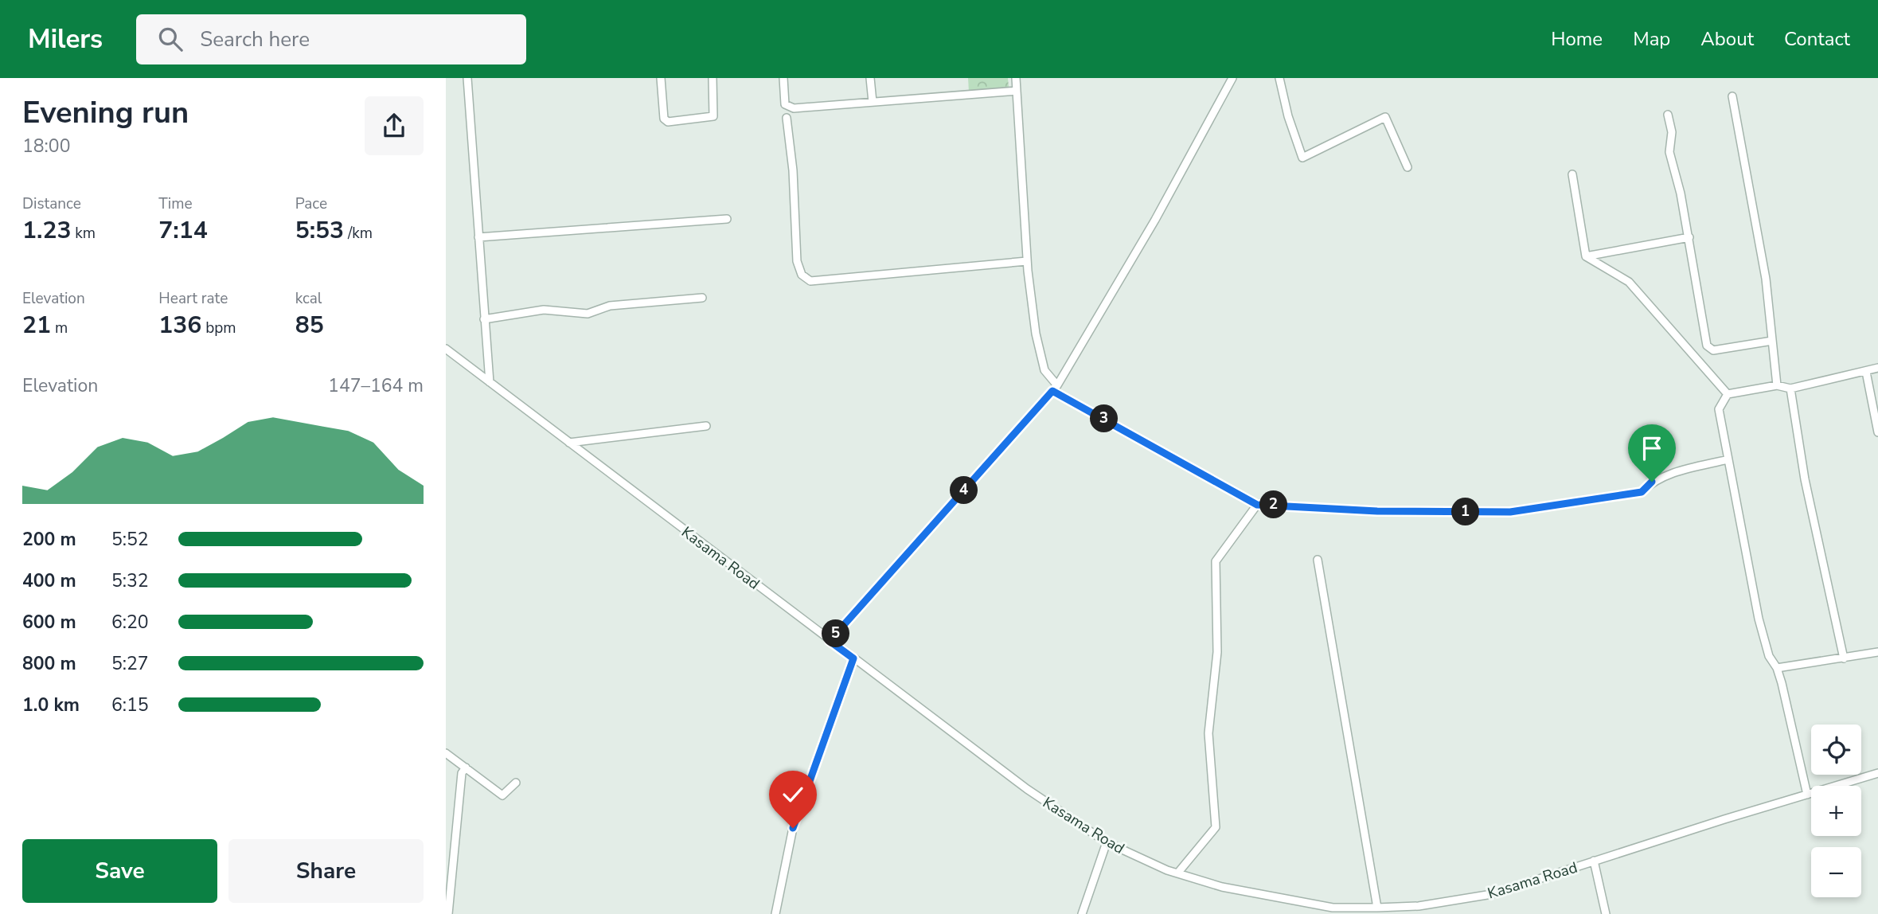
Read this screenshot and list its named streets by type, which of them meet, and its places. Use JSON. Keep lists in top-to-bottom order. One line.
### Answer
{"streets":{"street":["Kasama Road"]},"page":{"header":"Milers","search":"Search here","nav":["Home","Map","About","Contact"],"heading":["Evening run","18:00"],"stats":[["Distance","1.23 km"],["Time","7:14"],["Pace","5:53 /km"],["Elevation","21 m"],["Heart rate","136 bpm"],["kcal","85"]],"chart":["Elevation","147–164 m"],"pins":["3","4","2","1","5"],"list":[{"name":"200 m","note":"5:52"},{"name":"400 m","note":"5:32"},{"name":"600 m","note":"6:20"},{"name":"800 m","note":"5:27"},{"name":"1.0 km","note":"6:15"}],"map_buttons":["+","−"],"buttons":["Save","Share"]}}
